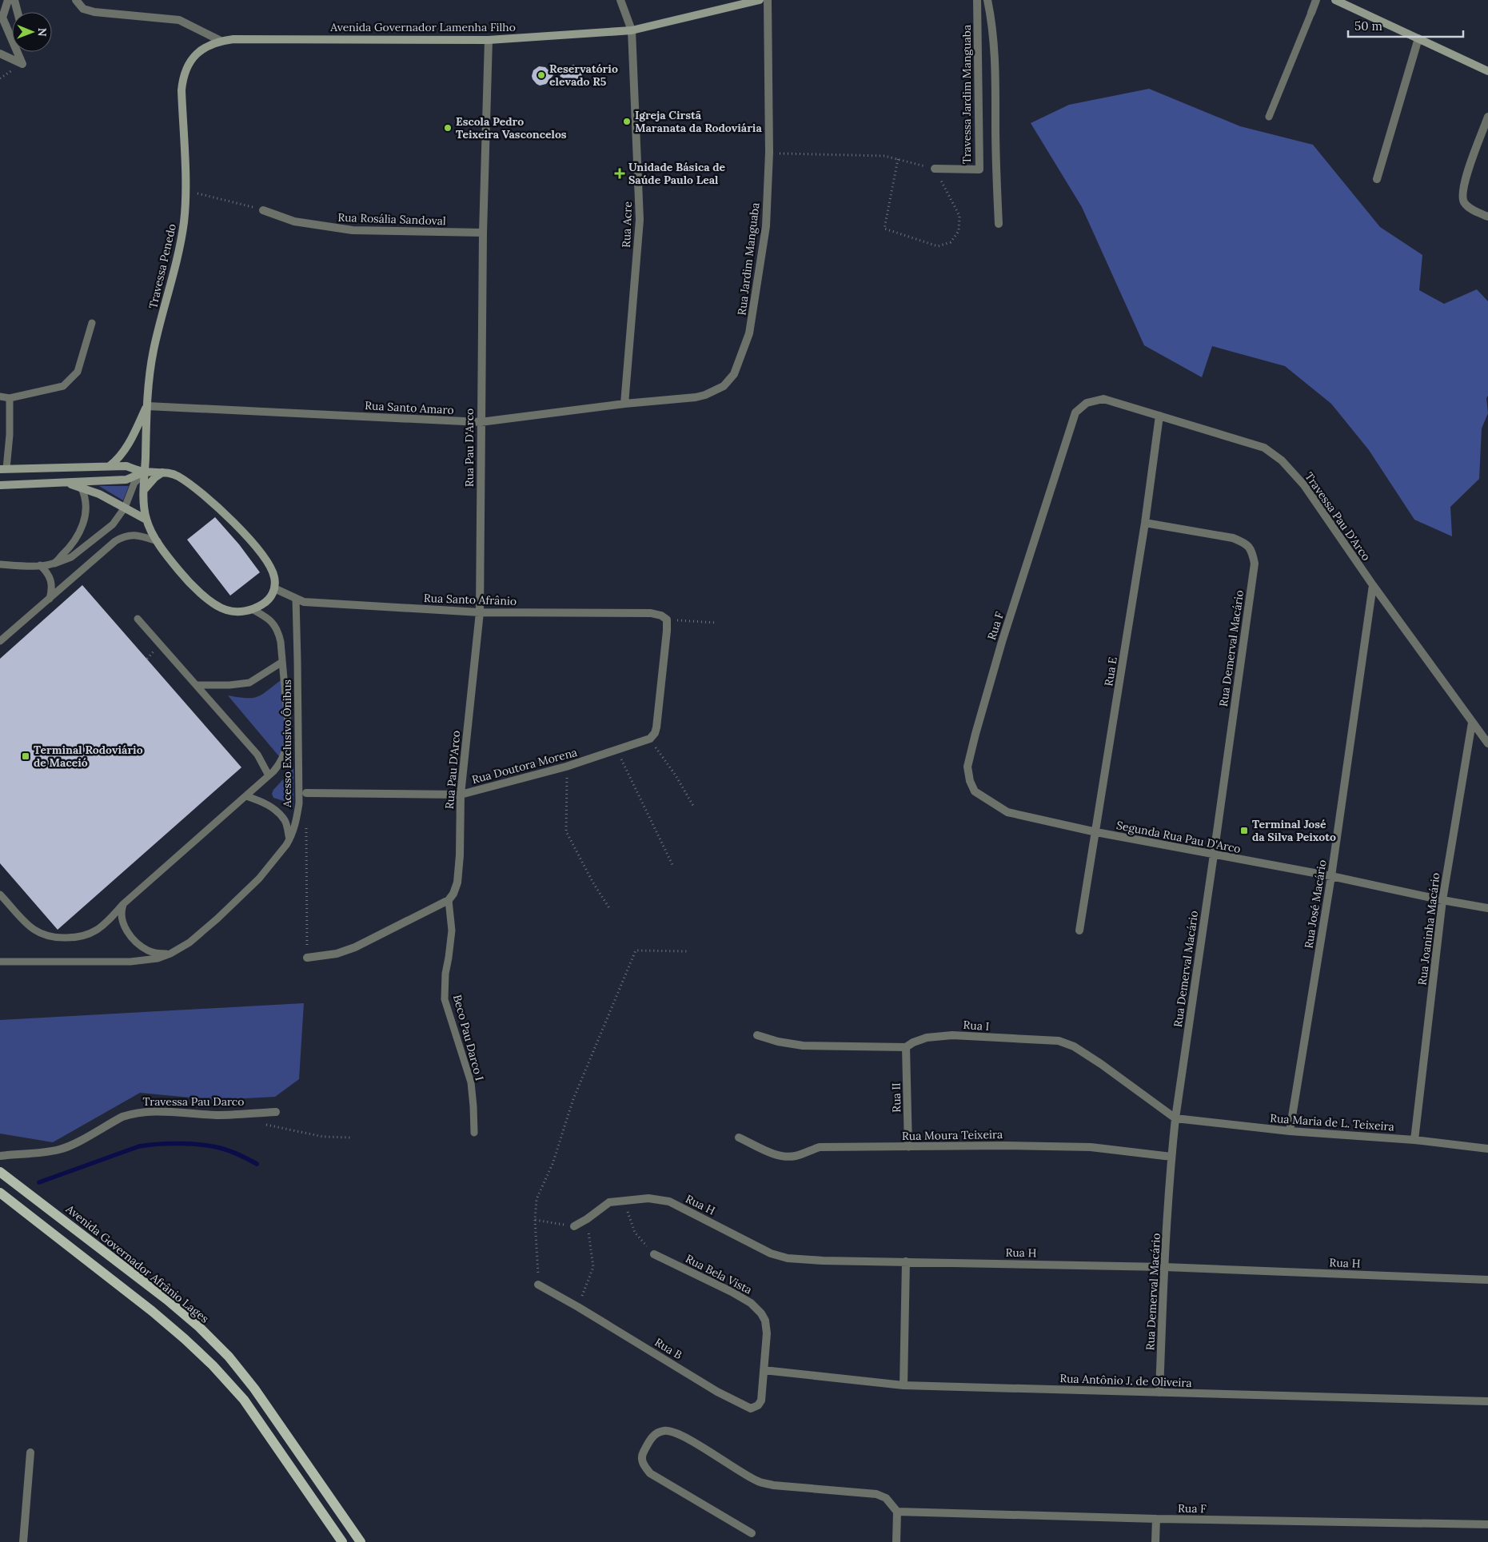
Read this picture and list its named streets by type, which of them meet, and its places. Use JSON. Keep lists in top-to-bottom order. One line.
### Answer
{"streets":{"main road":["Avenida Governador Afrânio Lages"],"street":["Avenida Governador Lamenha Filho","Travessa Jardim Manguaba","Rua Rosália Sandoval","Rua Acre","Rua Jardim Manguaba","Travessa Penedo","Rua Santo Amaro","Rua Pau D'Arco","Travessa Pau D'Arco","Rua Santo Afrânio","Rua F","Rua Demerval Macário","Rua E","Rua Doutora Morena","Segunda Rua Pau D'Arco","Rua José Macário","Rua Joaninha Macário","Rua I","Rua II","Travessa Pau Darco","Rua Maria de L. Teixeira","Rua Moura Teixeira","Rua H","Rua Bela Vista","Rua B","Rua Antônio J. de Oliveira"],"lane":["Acesso Exclusivo Ônibus","Beco Pau Darco I"]},"crossings":[["Avenida Governador Lamenha Filho","Rua Acre"],["Avenida Governador Lamenha Filho","Travessa Penedo"],["Avenida Governador Lamenha Filho","Rua Pau D'Arco"],["Rua Rosália Sandoval","Rua Pau D'Arco"],["Rua Acre","Rua Santo Amaro"],["Rua Jardim Manguaba","Rua Santo Amaro"],["Travessa Penedo","Rua Santo Amaro"],["Rua Santo Amaro","Rua Pau D'Arco"],["Rua Pau D'Arco","Rua Santo Afrânio"],["Rua Pau D'Arco","Rua Doutora Morena"],["Rua Pau D'Arco","Beco Pau Darco I"],["Travessa Pau D'Arco","Rua F"],["Travessa Pau D'Arco","Rua E"],["Travessa Pau D'Arco","Rua José Macário"],["Travessa Pau D'Arco","Rua Joaninha Macário"],["Rua Santo Afrânio","Acesso Exclusivo Ônibus"],["Rua F","Segunda Rua Pau D'Arco"],["Rua Demerval Macário","Rua E"],["Rua Demerval Macário","Segunda Rua Pau D'Arco"],["Rua Demerval Macário","Rua I"],["Rua Demerval Macário","Rua Maria de L. Teixeira"],["Rua Demerval Macário","Rua Moura Teixeira"],["Rua Demerval Macário","Rua H"],["Rua Demerval Macário","Rua Antônio J. de Oliveira"],["Rua E","Segunda Rua Pau D'Arco"],["Segunda Rua Pau D'Arco","Rua José Macário"],["Segunda Rua Pau D'Arco","Rua Joaninha Macário"],["Rua José Macário","Rua Maria de L. Teixeira"],["Rua Joaninha Macário","Rua Maria de L. Teixeira"],["Rua I","Rua II"],["Rua I","Rua Maria de L. Teixeira"],["Rua II","Rua Moura Teixeira"],["Rua Bela Vista","Rua B"],["Rua Bela Vista","Rua Antônio J. de Oliveira"],["Rua B","Rua Antônio J. de Oliveira"]],"places":{"other":["Reservatório elevado R5","Igreja Cirstã Maranata da Rodoviária","Escola Pedro Teixeira Vasconcelos"],"health":["Unidade Básica de Saúde Paulo Leal"],"transit":["Terminal Rodoviário de Maceió","Terminal José da Silva Peixoto"]},"scale_bar":"50 m","north":"right"}
